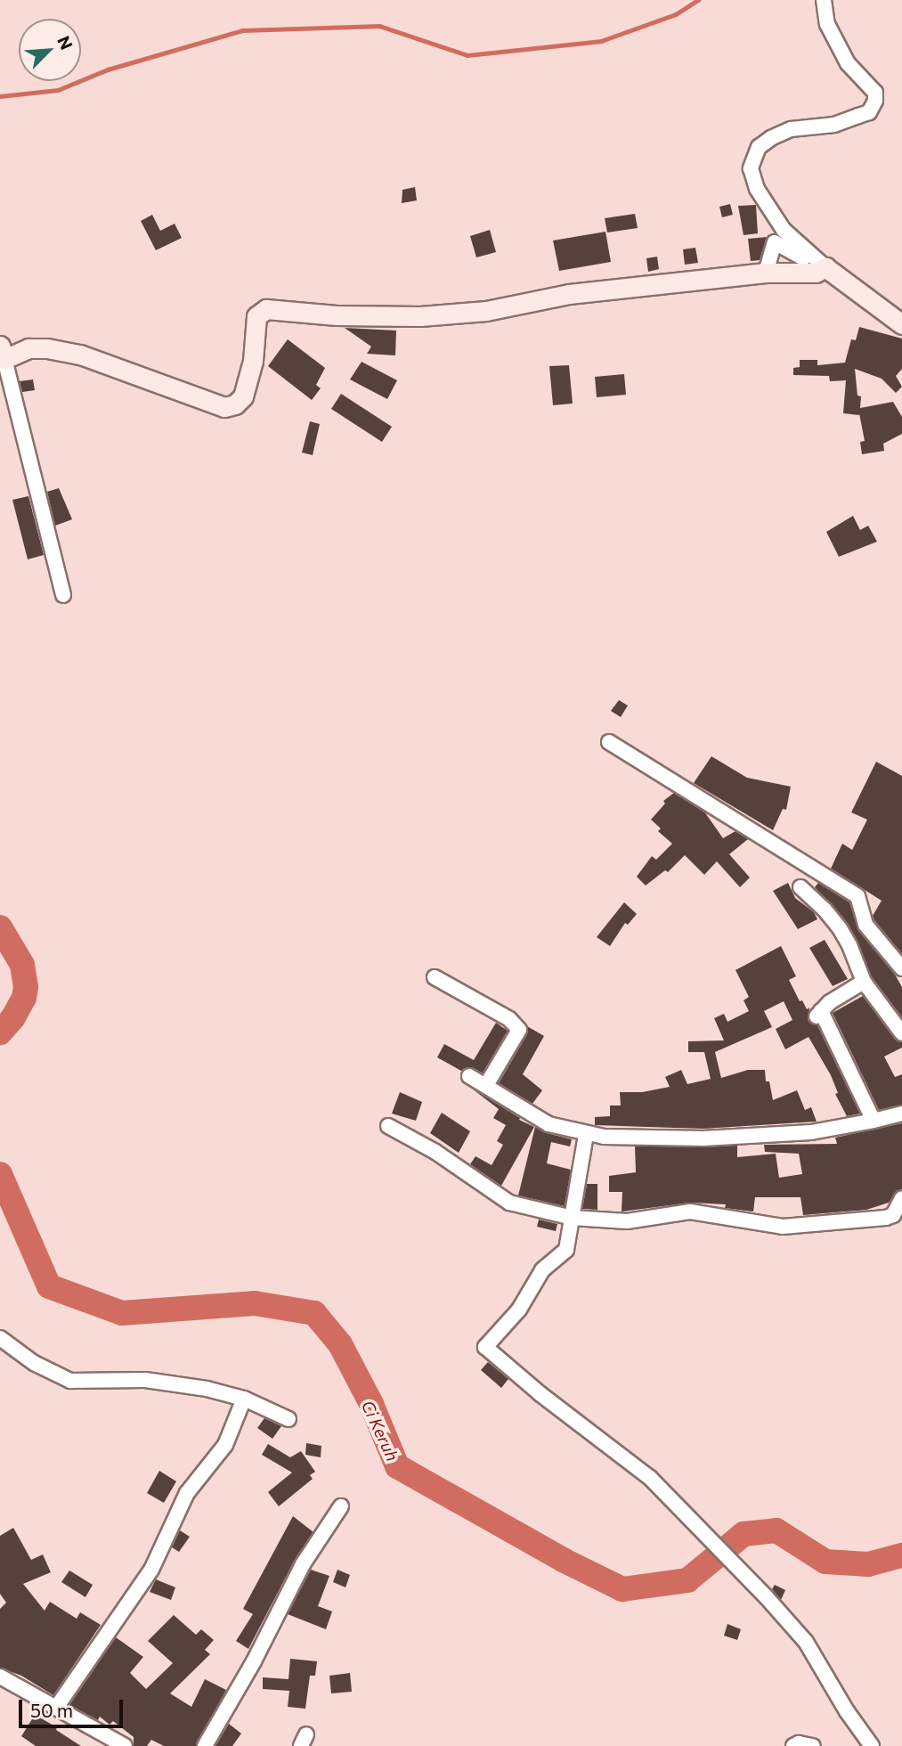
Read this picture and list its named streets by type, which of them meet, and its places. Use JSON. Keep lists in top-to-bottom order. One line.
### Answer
{"water":["Ci Keruh"],"scale_bar":"50 m","north":"top right"}
